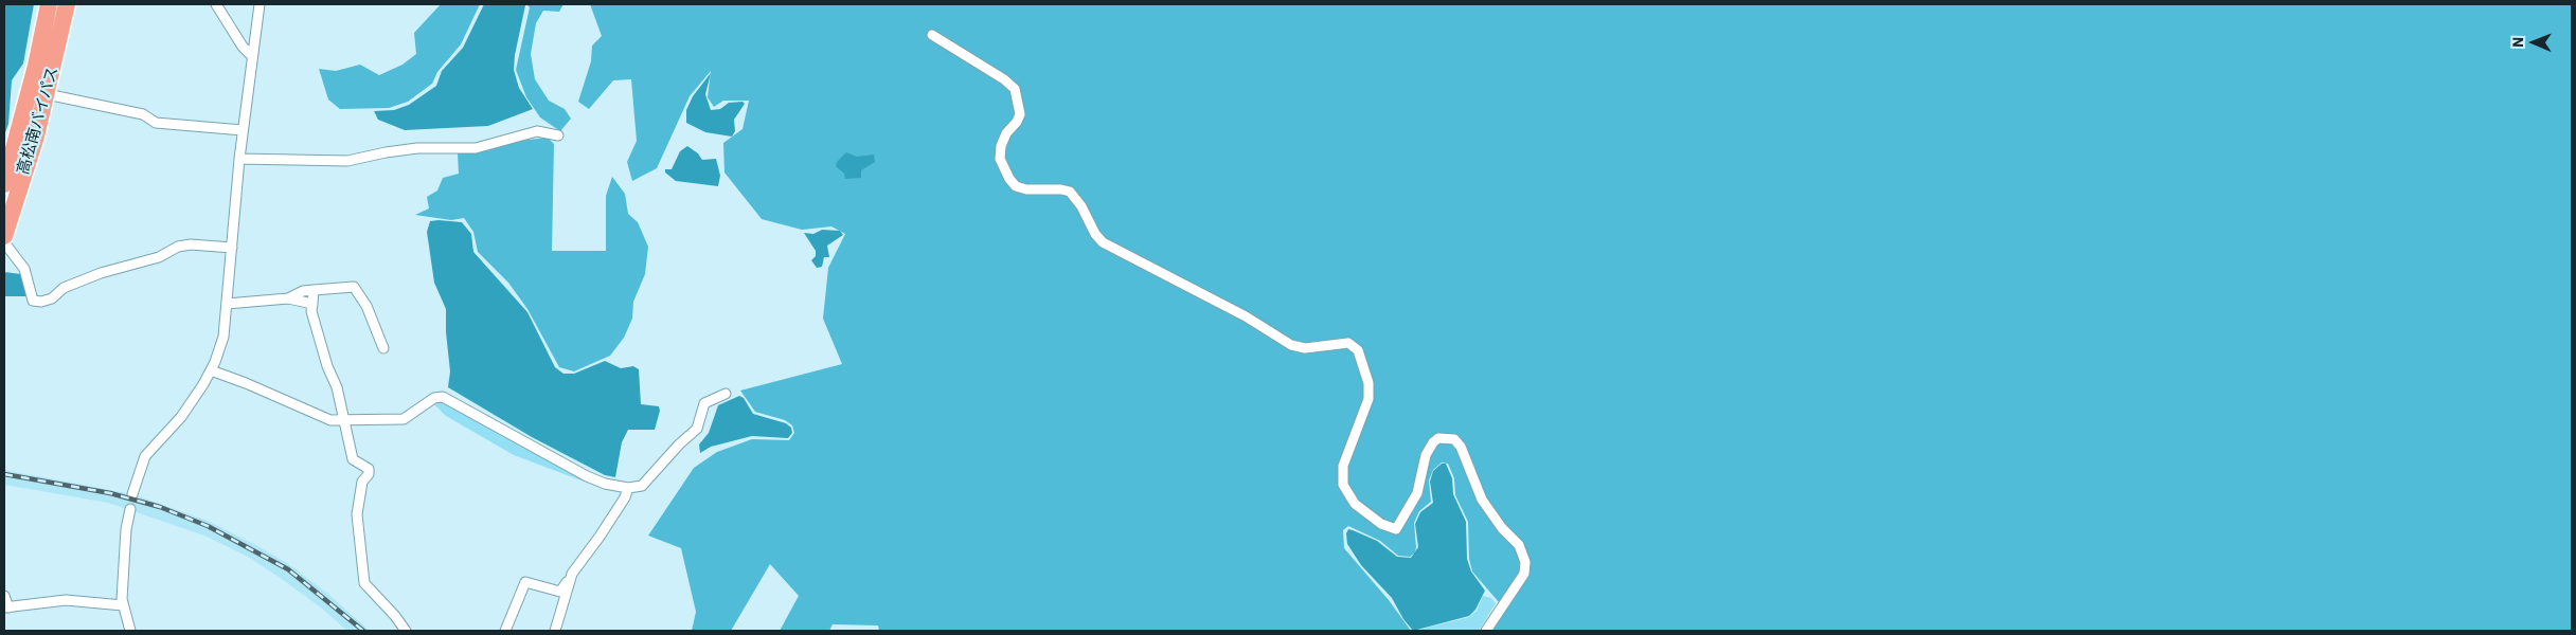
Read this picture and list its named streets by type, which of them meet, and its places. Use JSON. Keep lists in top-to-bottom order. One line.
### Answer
{"streets":{"highway":["高松南バイパス"]},"north":"left"}
